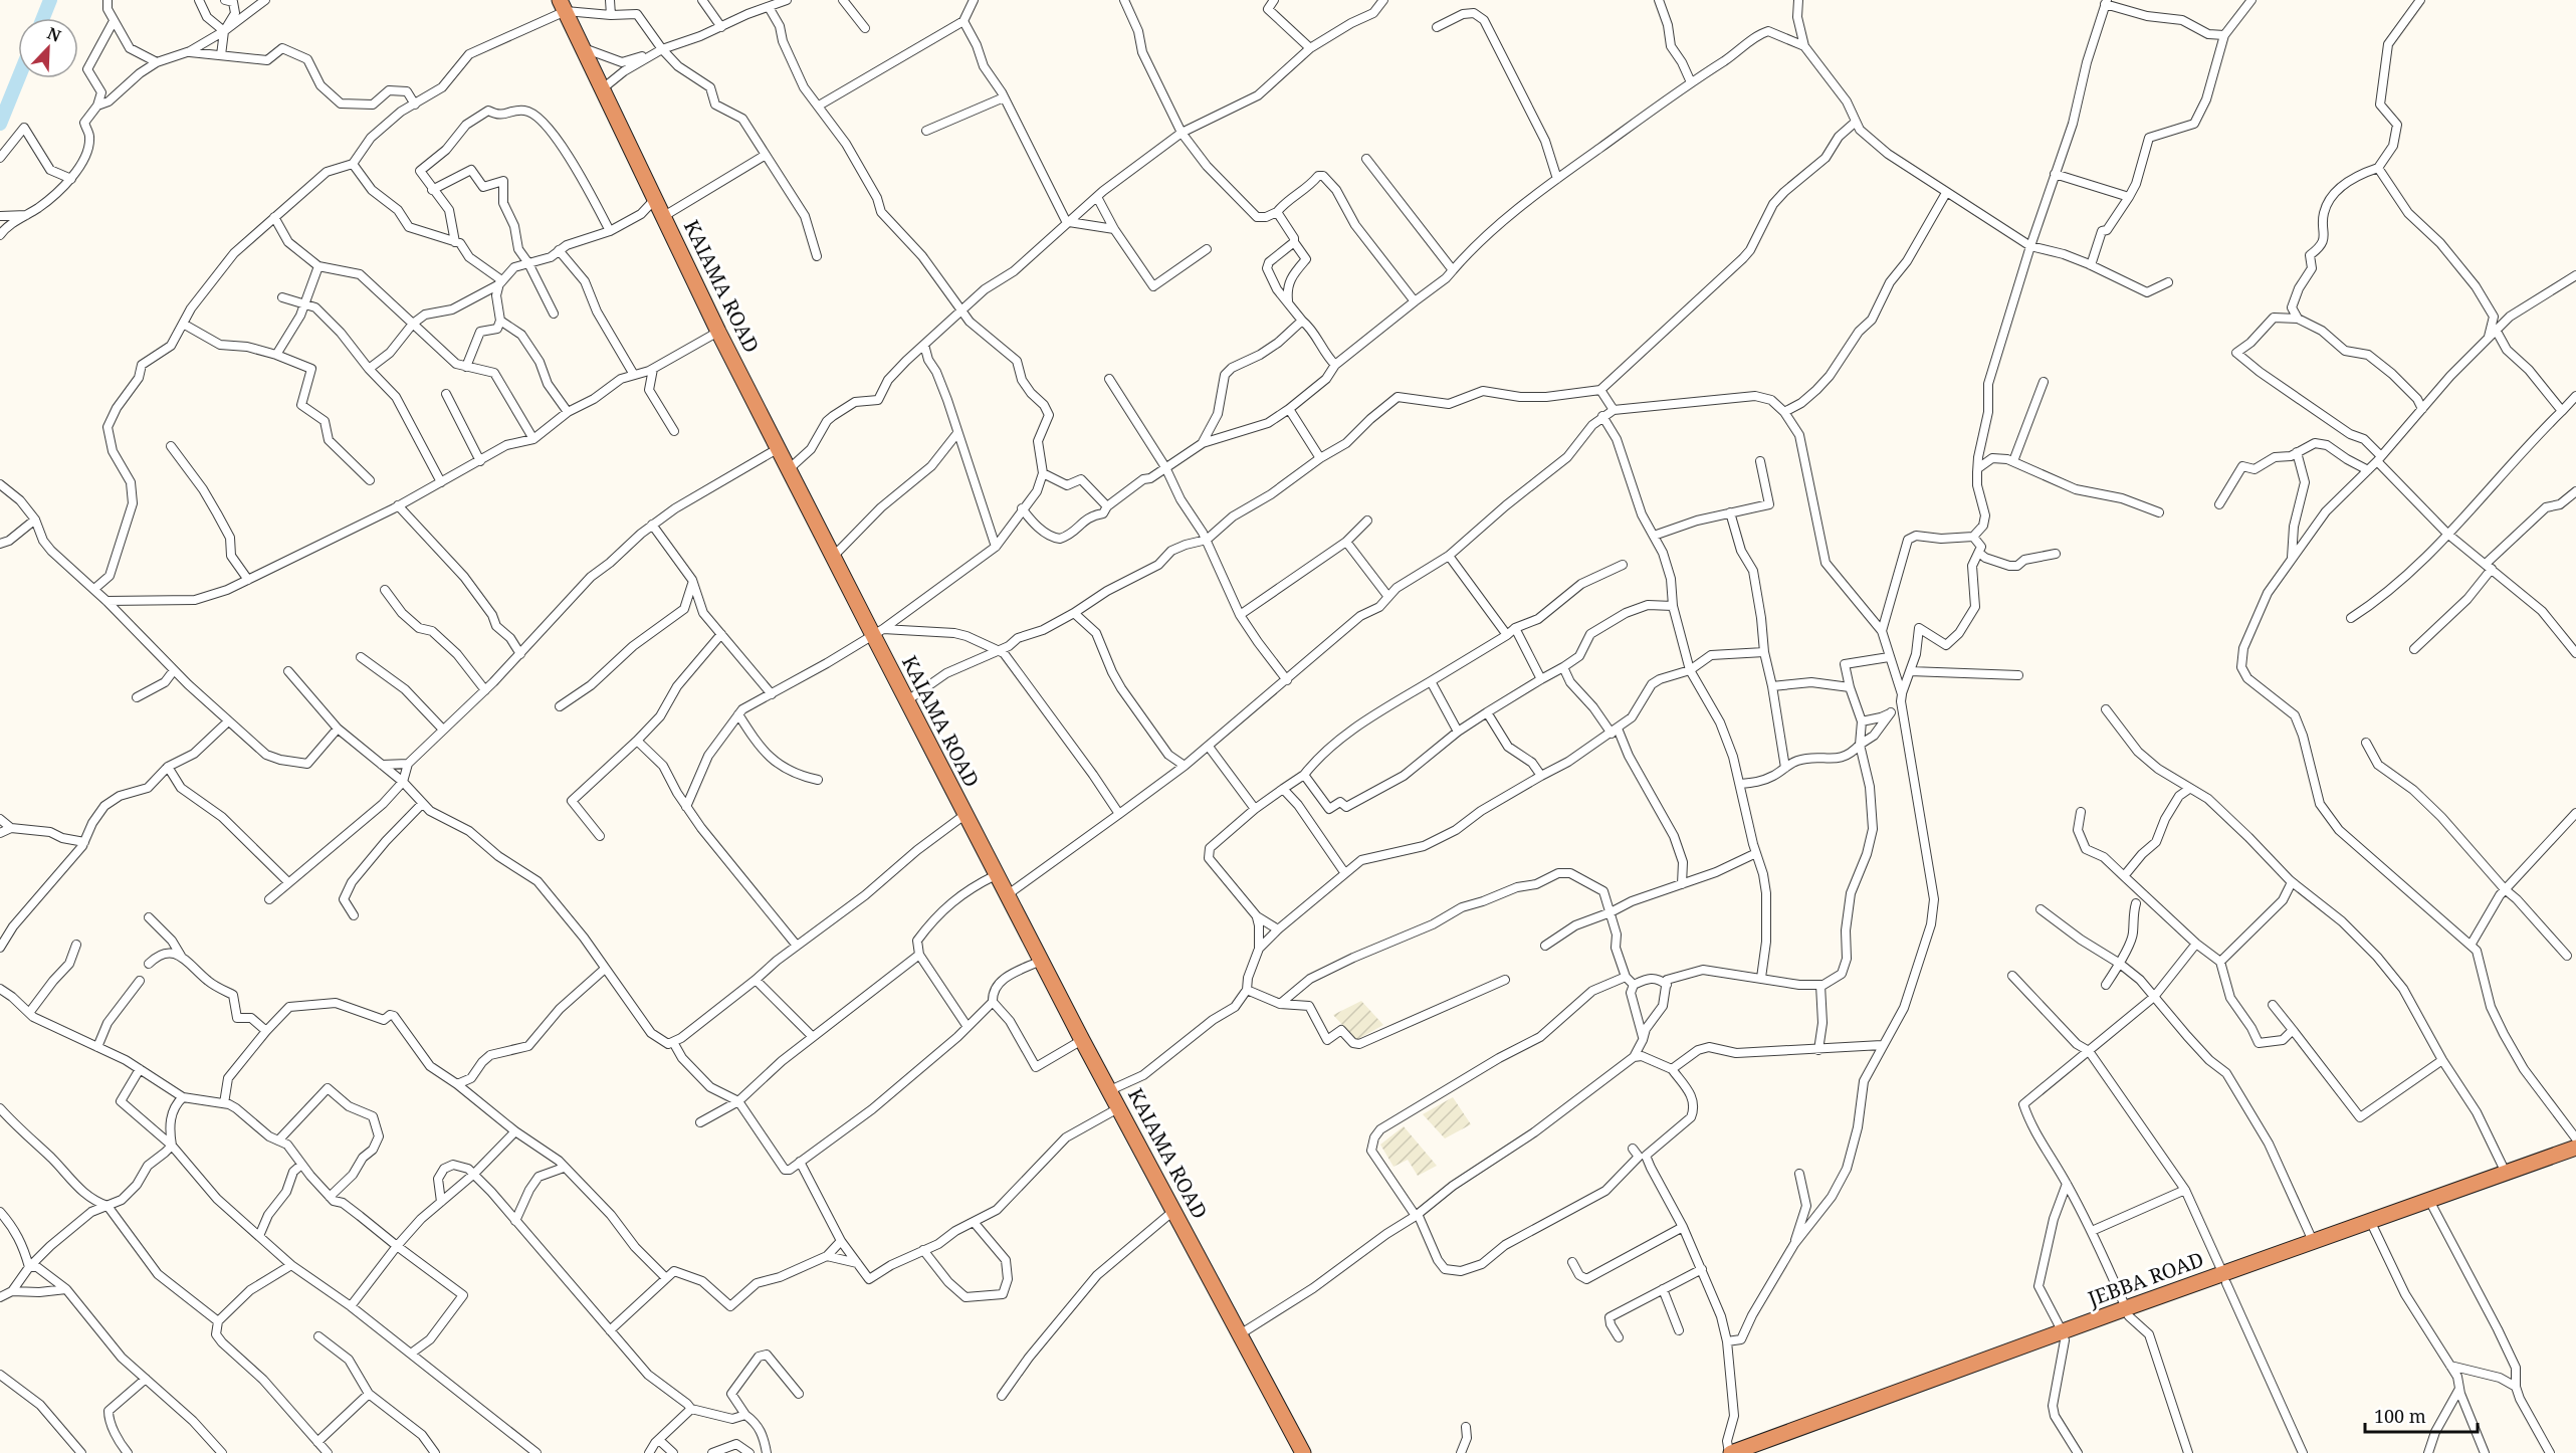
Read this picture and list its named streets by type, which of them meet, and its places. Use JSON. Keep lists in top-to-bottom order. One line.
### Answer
{"streets":{"highway":["KAIAMA ROAD","JEBBA ROAD"]},"scale_bar":"100 m","north":"top right"}
